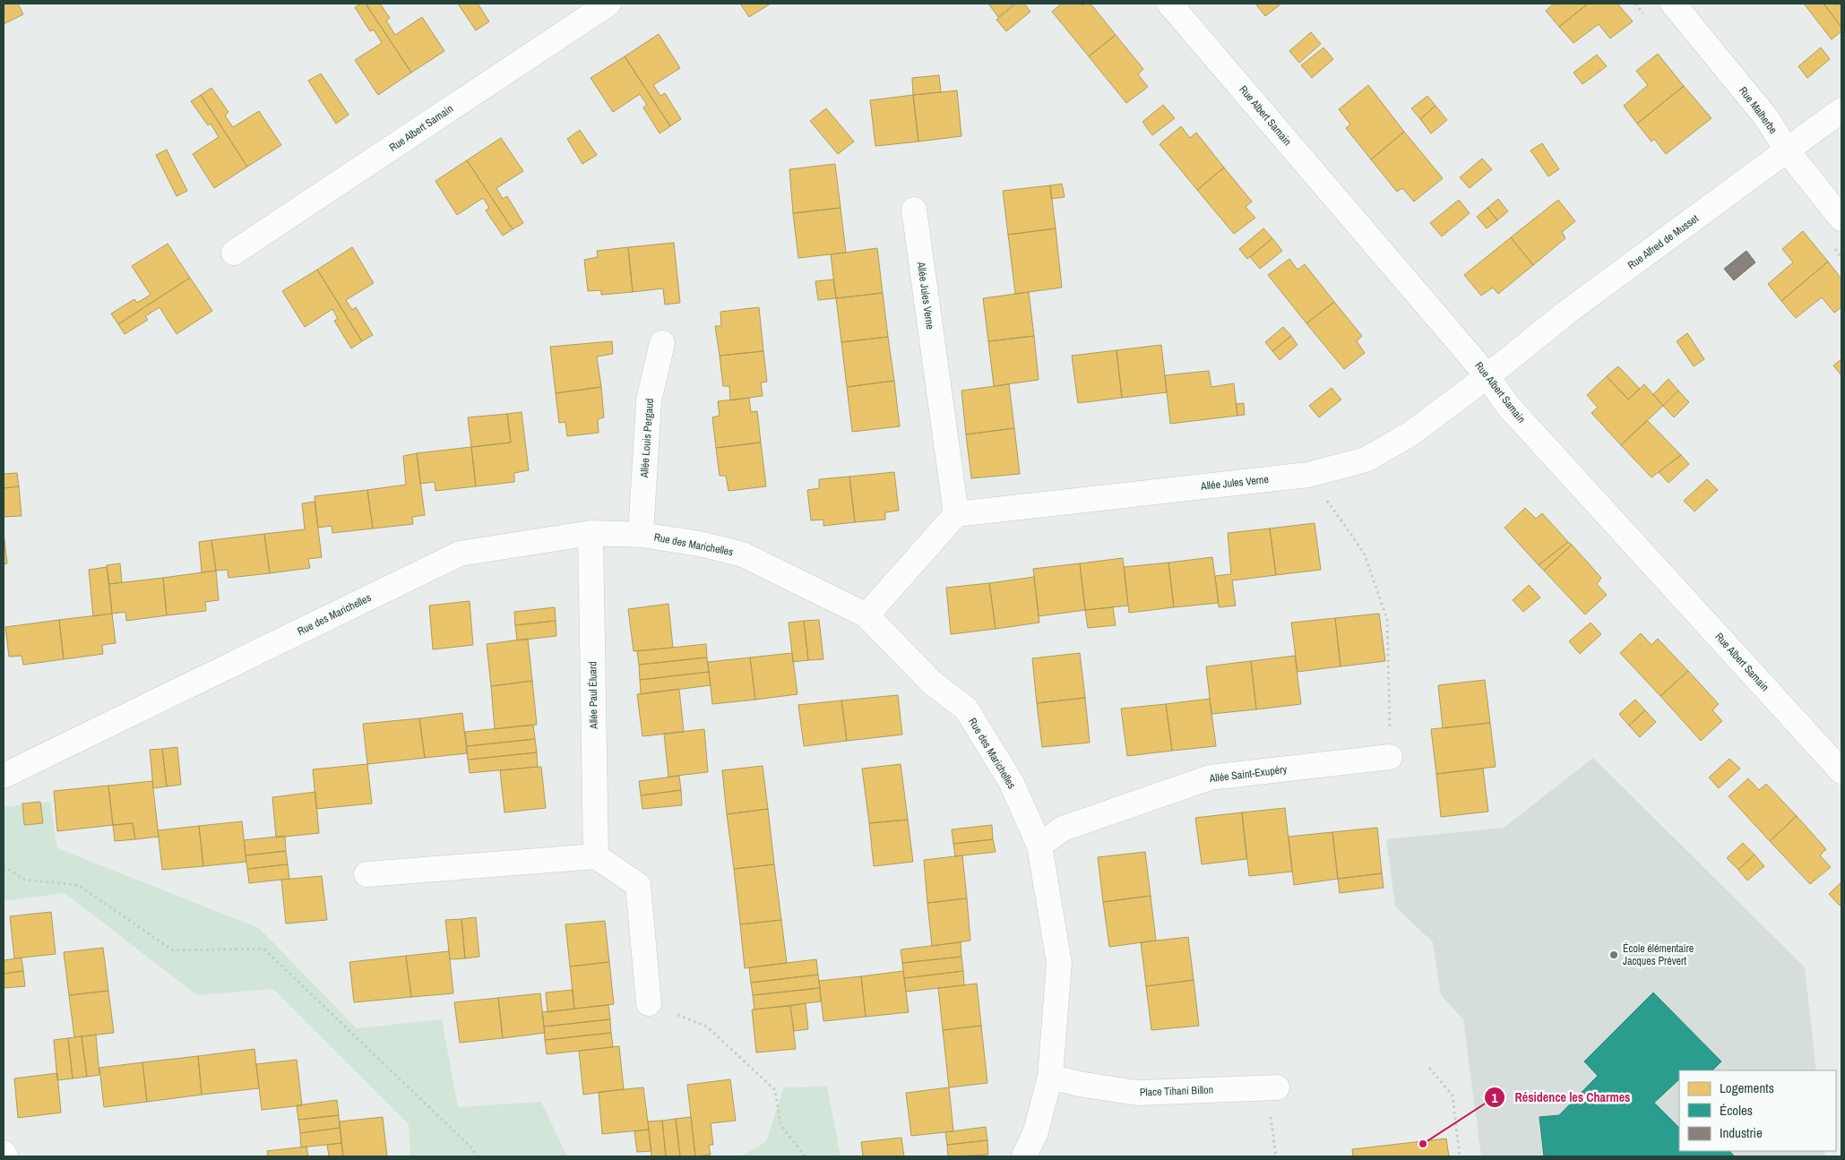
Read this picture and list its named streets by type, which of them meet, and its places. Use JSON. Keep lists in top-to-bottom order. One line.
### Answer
{"streets":{"street":["Rue Malherbe","Rue Albert Samain","Rue Alfred de Musset","Allée Jules Verne","Allée Louis Pergaud","Rue des Marichelles","Allée Paul Éluard","Allée Saint-Exupéry","Place Tihani Billon"]},"crossings":[["Rue Malherbe","Rue Alfred de Musset"],["Rue Albert Samain","Rue Alfred de Musset"],["Rue Albert Samain","Allée Jules Verne"],["Rue Alfred de Musset","Allée Jules Verne"],["Allée Louis Pergaud","Rue des Marichelles"],["Rue des Marichelles","Allée Paul Éluard"],["Rue des Marichelles","Allée Saint-Exupéry"],["Rue des Marichelles","Place Tihani Billon"]],"places":["École élémentaire Jacques Prévert","Résidence les Charmes"],"legend":["Logements","Écoles","Industrie"]}
